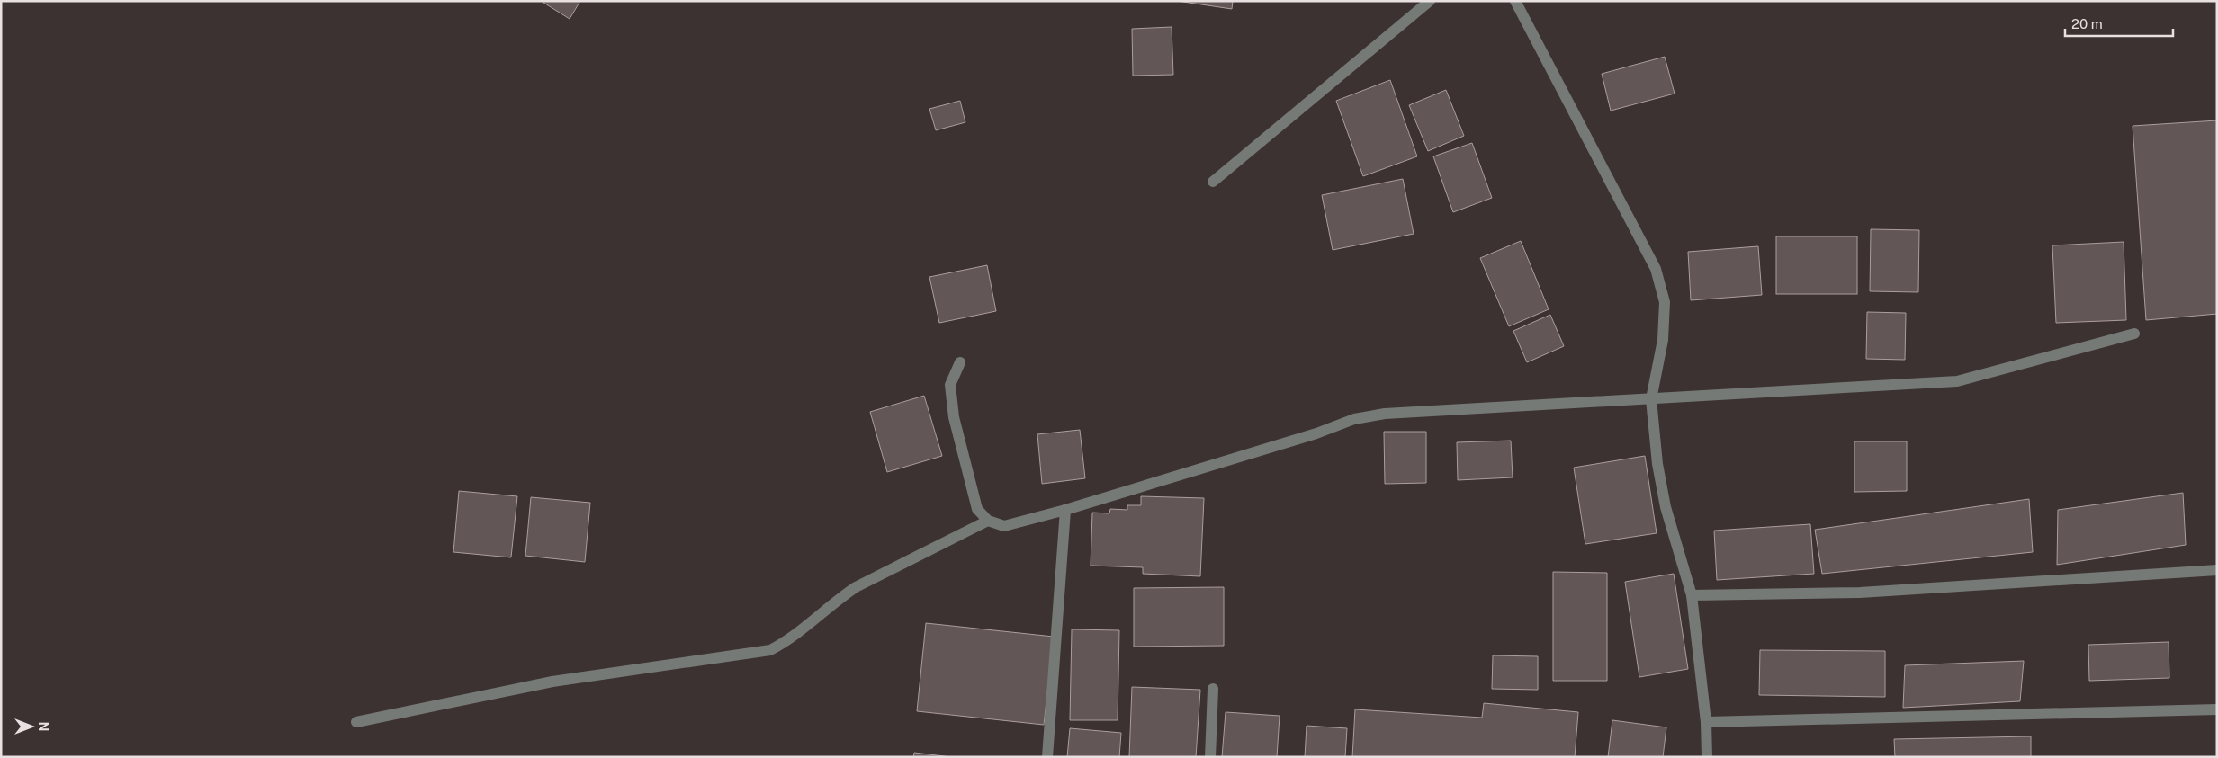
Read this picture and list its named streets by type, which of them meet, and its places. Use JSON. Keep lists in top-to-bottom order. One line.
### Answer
{"scale_bar":"20 m","north":"right"}
